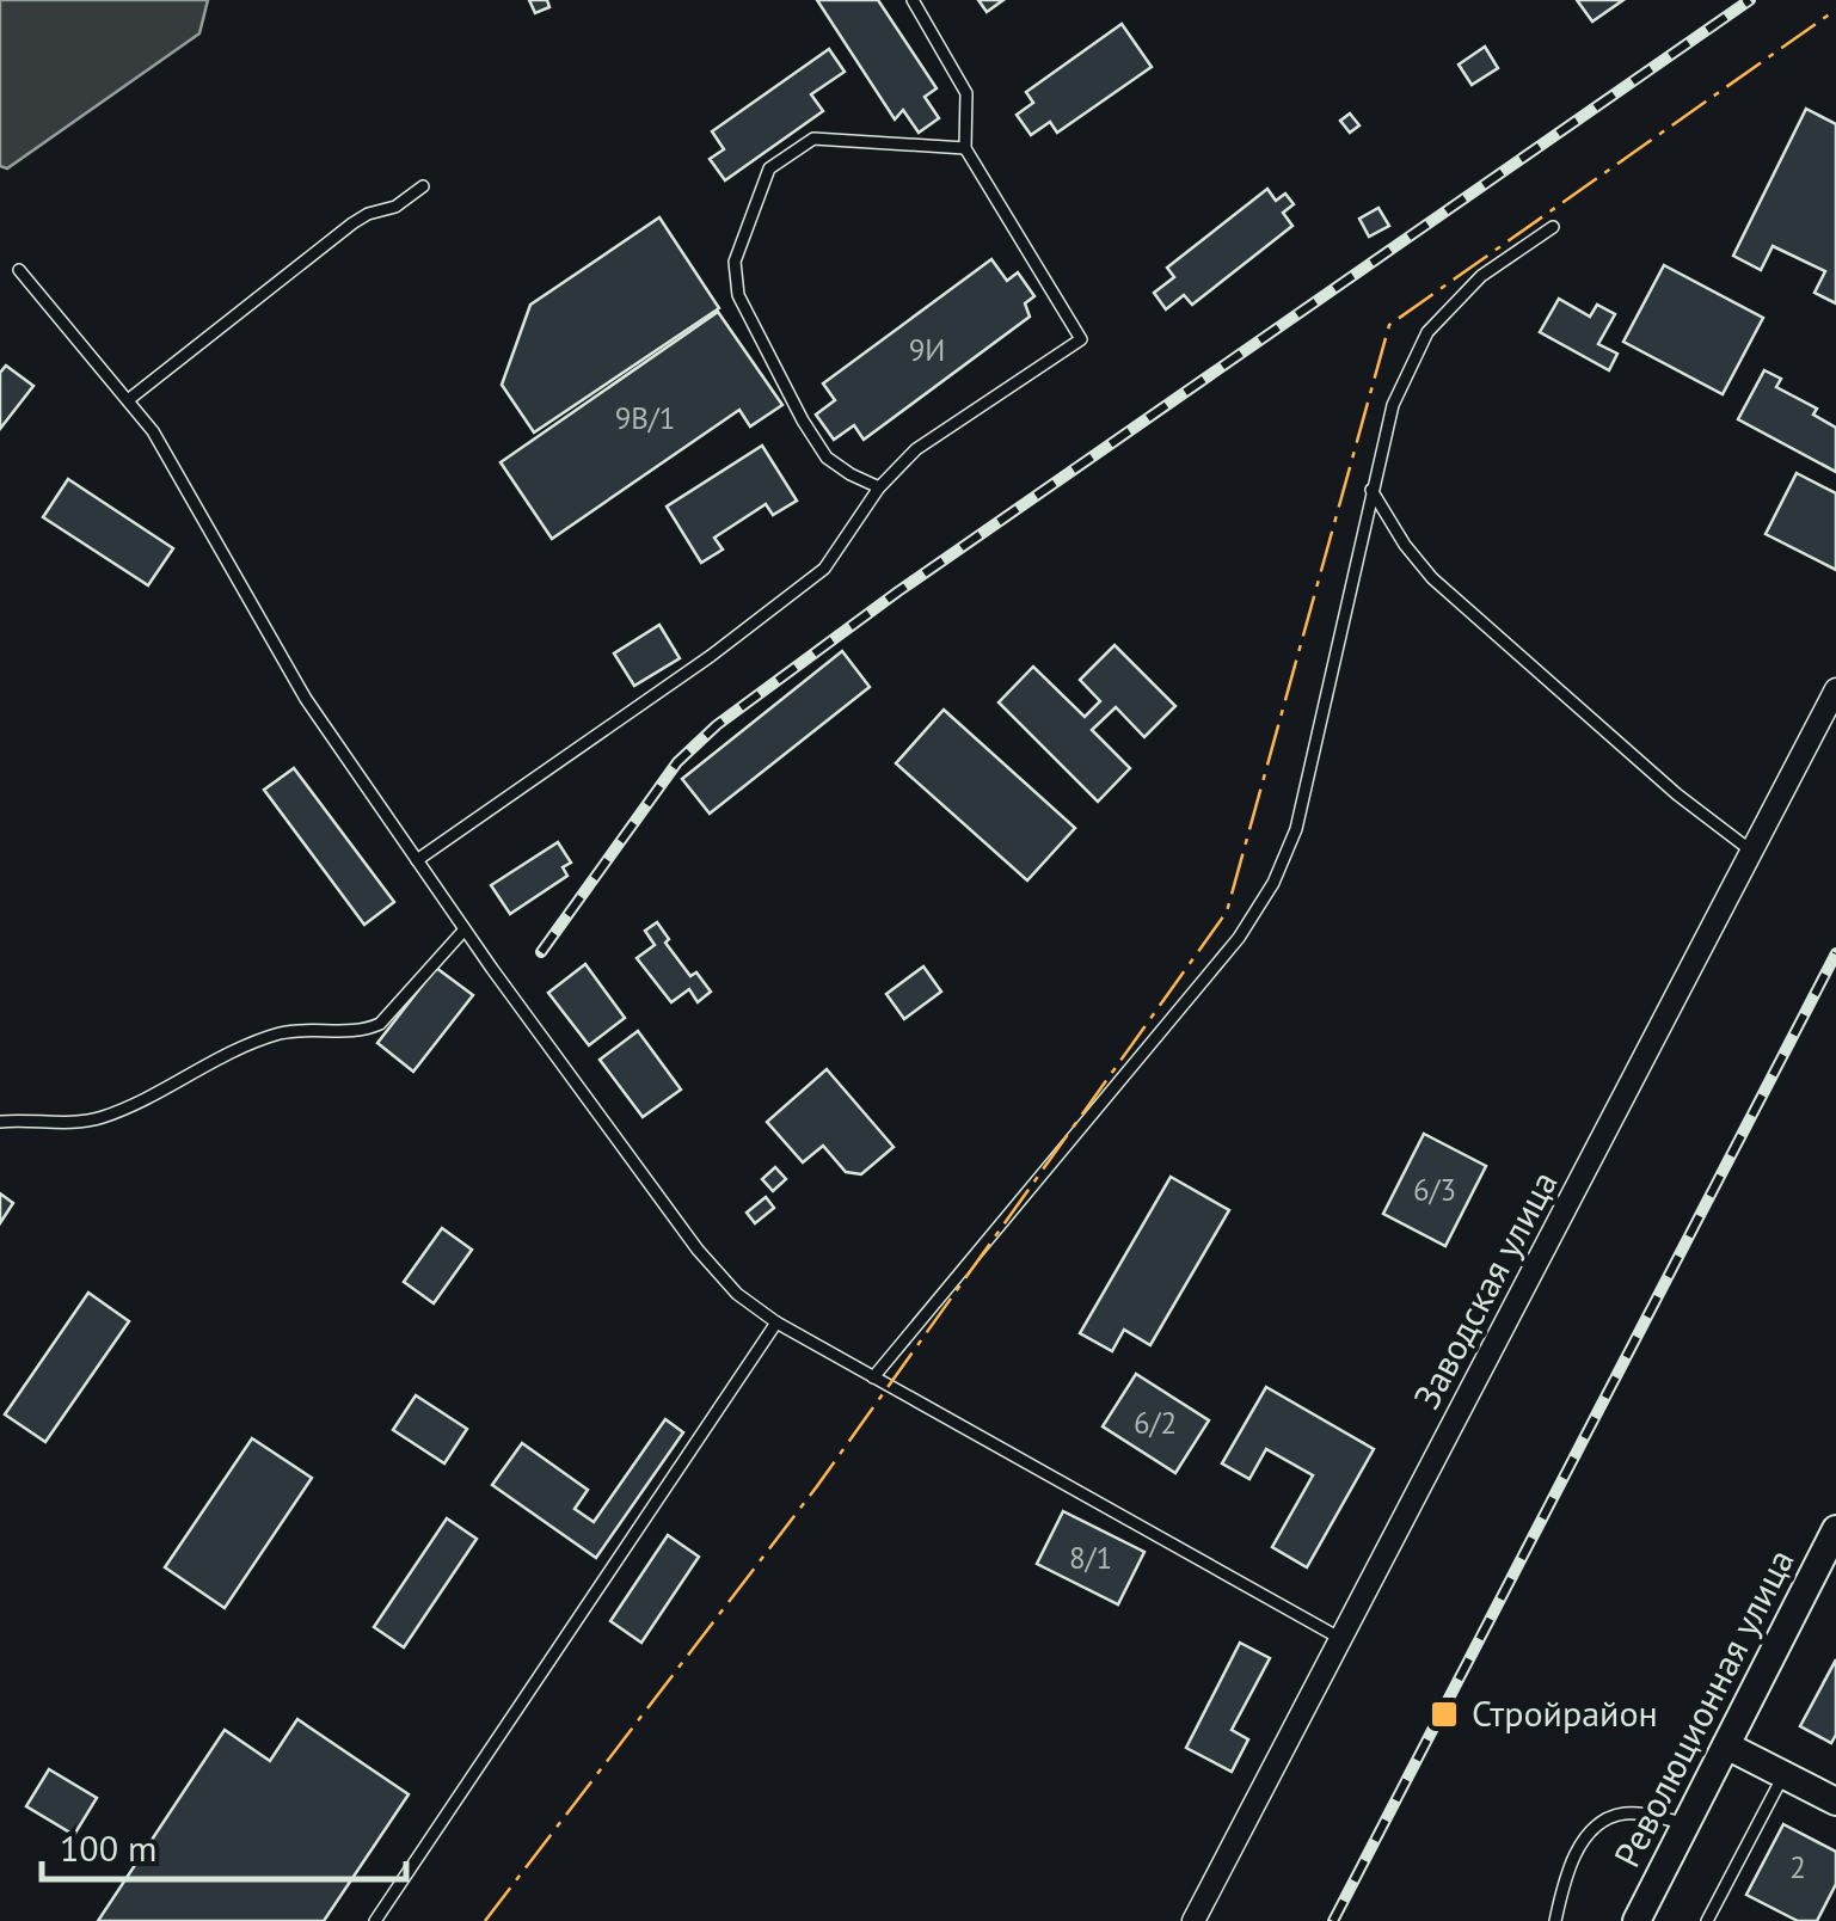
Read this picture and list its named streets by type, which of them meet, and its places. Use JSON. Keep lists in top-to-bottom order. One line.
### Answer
{"streets":{"street":["Заводская улица","Революционная улица"]},"places":{"transit":["Стройрайон"]},"house_numbers":["9И","9В/1","6/3","6/2","8/1","2"],"scale_bar":"100 m"}
